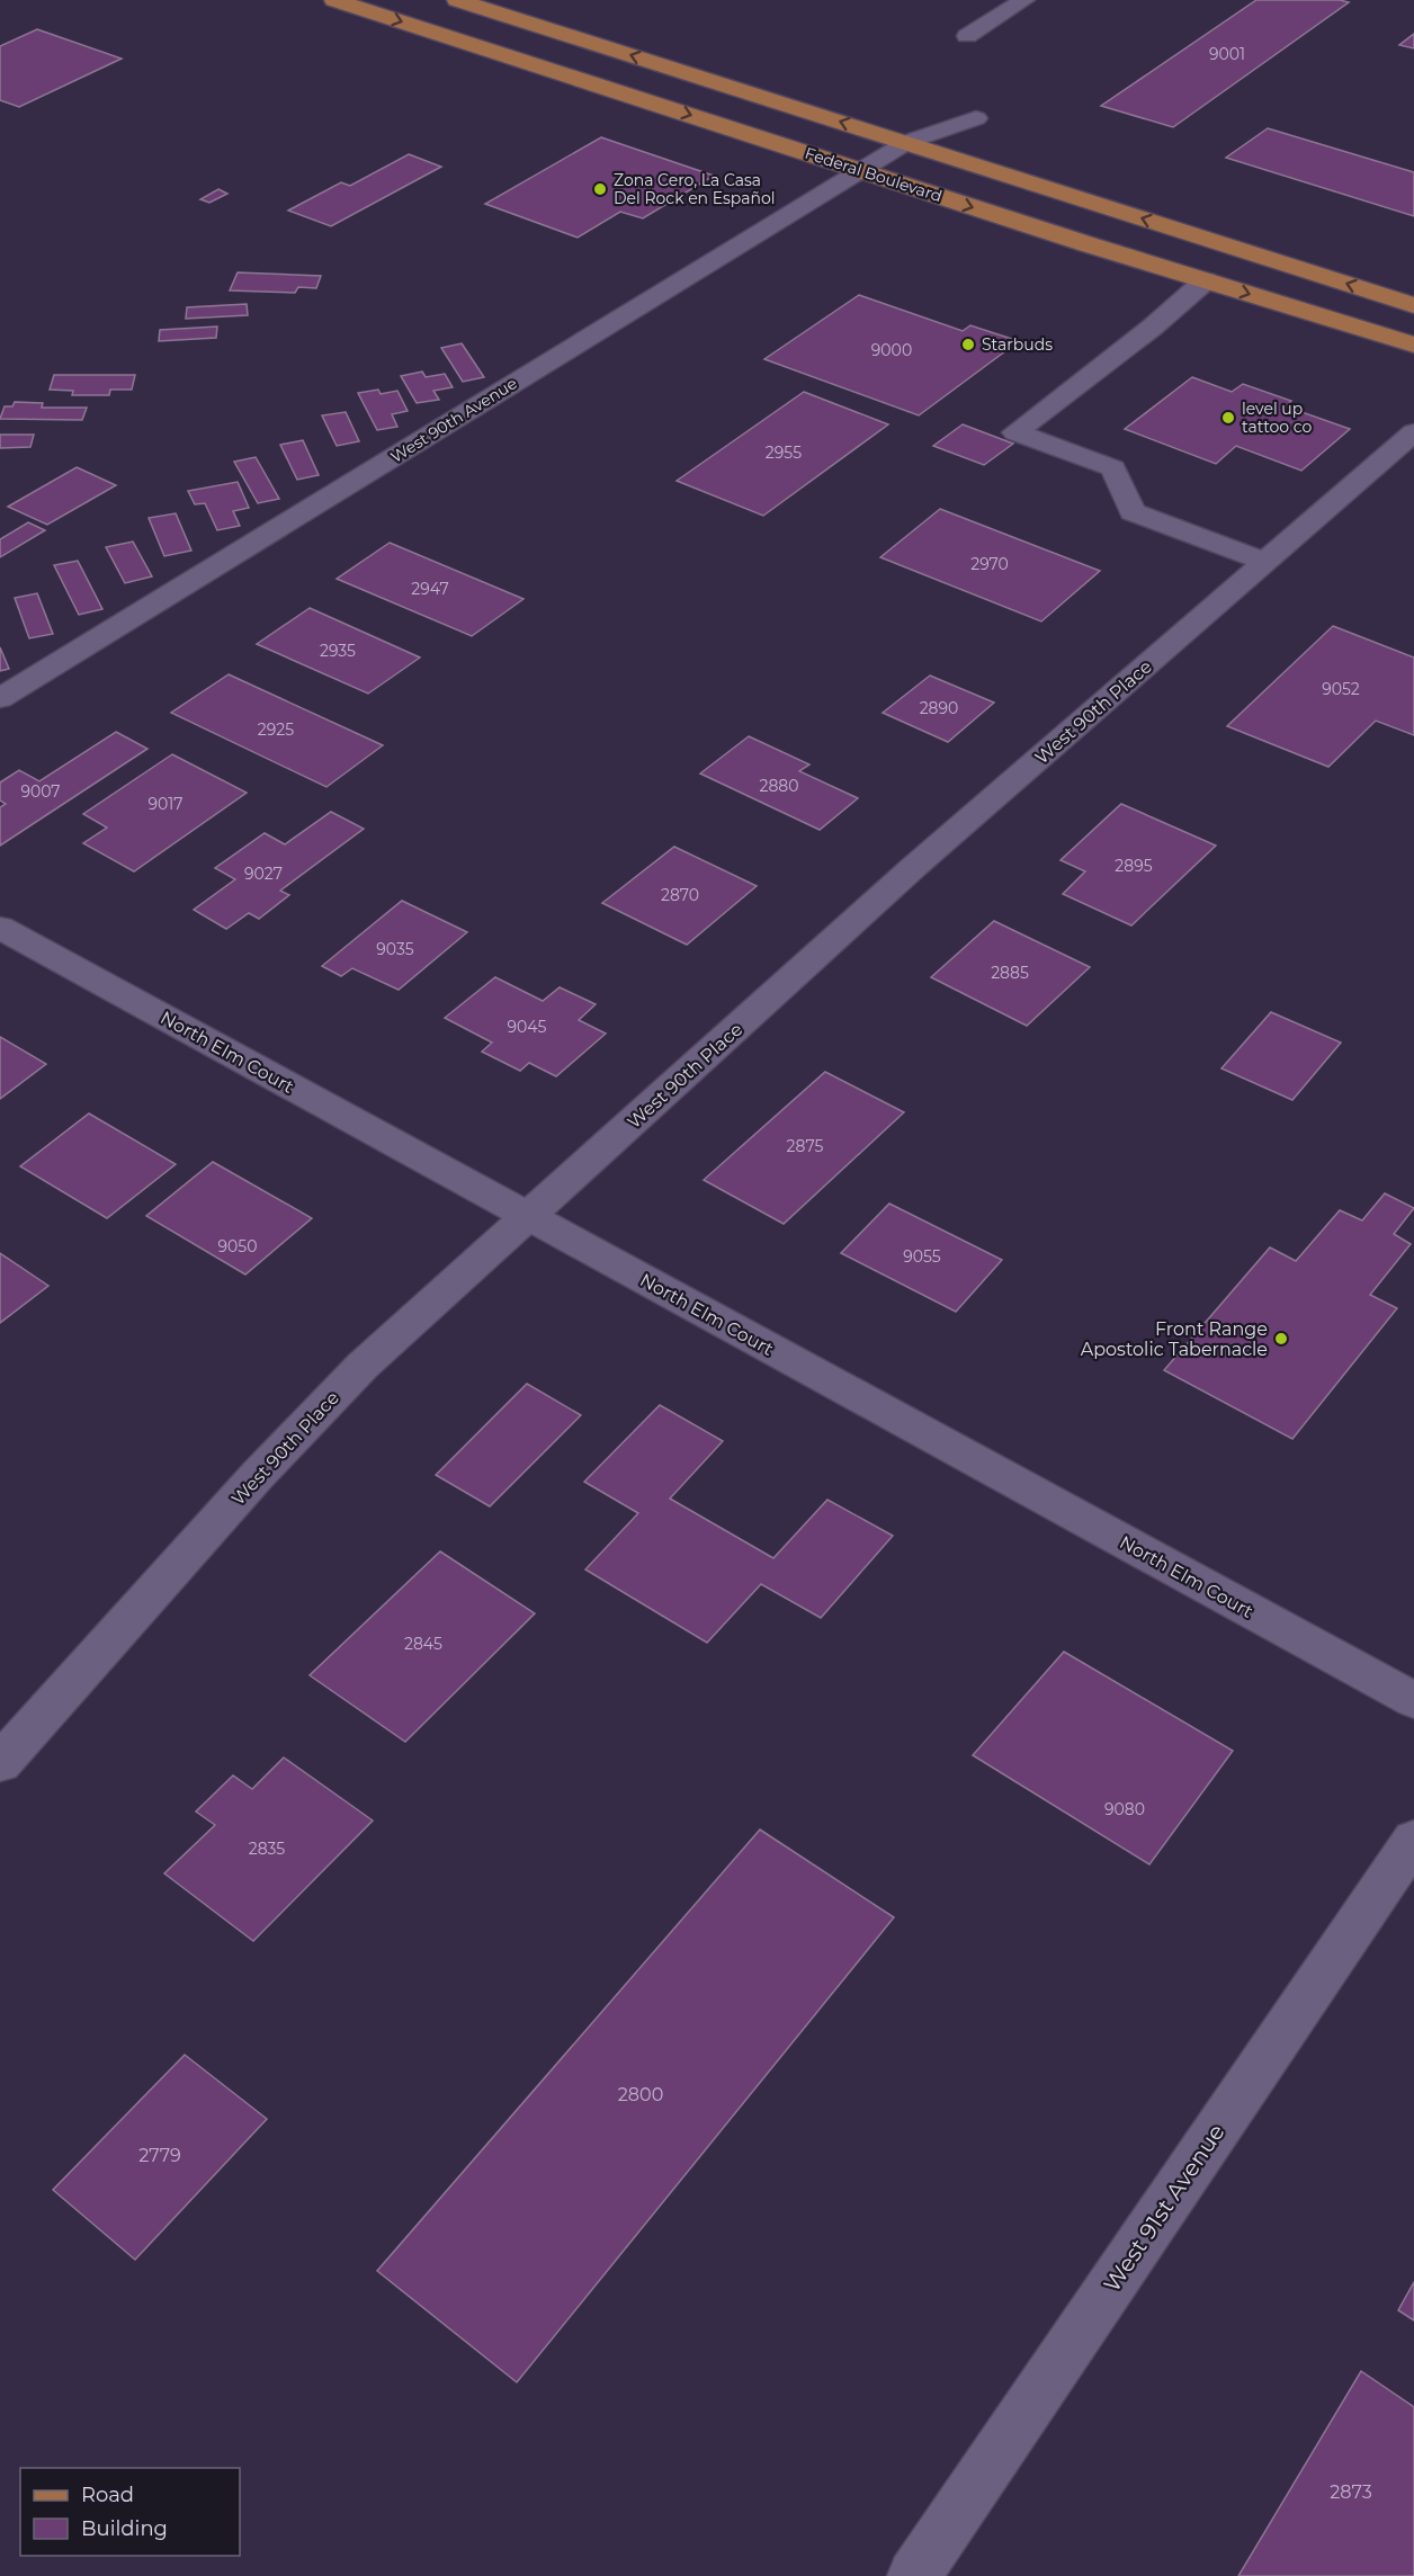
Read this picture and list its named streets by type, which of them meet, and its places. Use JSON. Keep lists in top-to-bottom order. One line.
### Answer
{"streets":{"main road":["Federal Boulevard"],"street":["West 90th Avenue","West 90th Place","North Elm Court","West 91st Avenue"]},"crossings":[["Federal Boulevard","West 90th Avenue"],["West 90th Place","North Elm Court"]],"places":["Zona Cero, La Casa Del Rock en Español","Starbuds","level up tattoo co","Front Range Apostolic Tabernacle"],"house_numbers":["9001","9000","2955","2970","2947","2935","9052","2890","2925","2880","9007","9017","2895","9027","2870","9035","2885","9045","2875","9050","9055","2845","9080","2835","2800","2779","2873"],"legend":["Road","Building"]}
